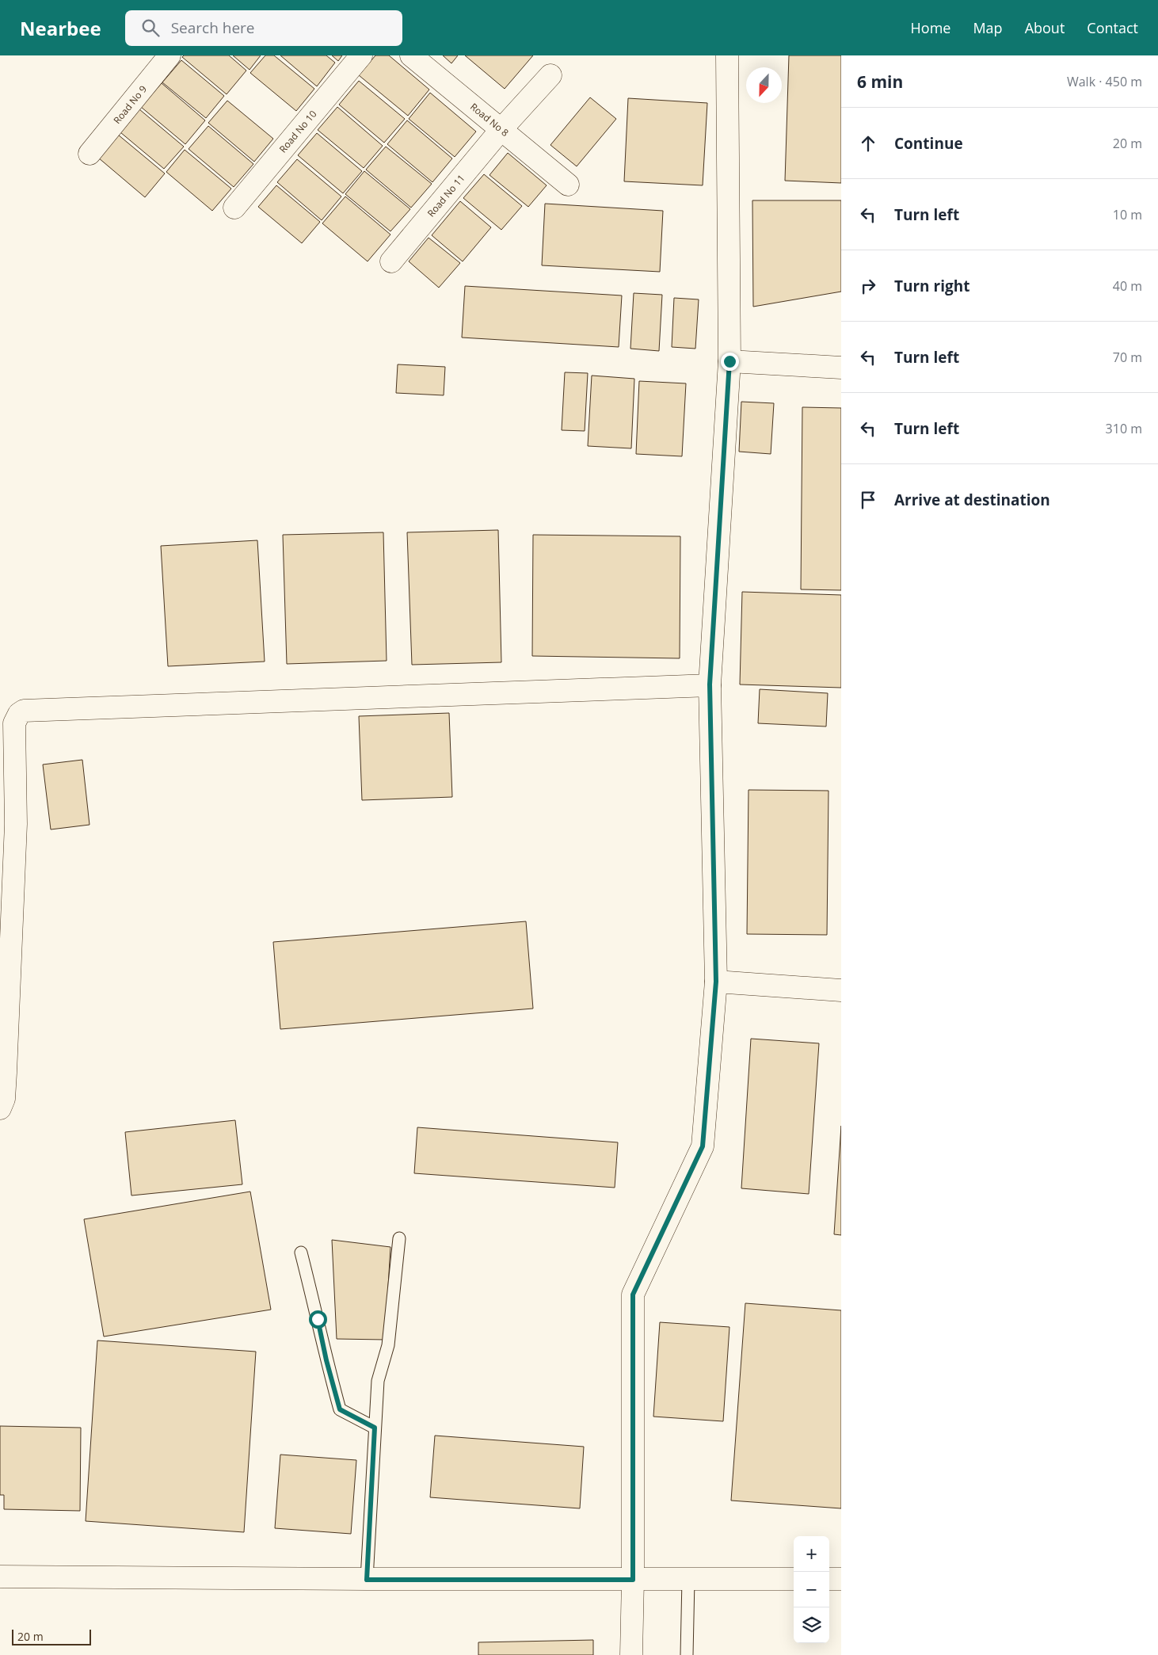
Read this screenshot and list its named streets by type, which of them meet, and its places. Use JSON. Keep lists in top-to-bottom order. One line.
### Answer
{"streets":{"street":["Road No 9","Road No 8","Road No 10","Road No 11"]},"crossings":[["Road No 8","Road No 11"]],"scale_bar":"20 m","north":"bottom","page":{"header":"Nearbee","search":"Search here","nav":["Home","Map","About","Contact"],"heading":["6 min","Walk · 450 m"],"list":[["Continue","20 m"],["Turn left","10 m"],["Turn right","40 m"],["Turn left","70 m"],["Turn left","310 m"],"Arrive at destination"],"map_buttons":["+","−"],"scale":"20 m"}}
